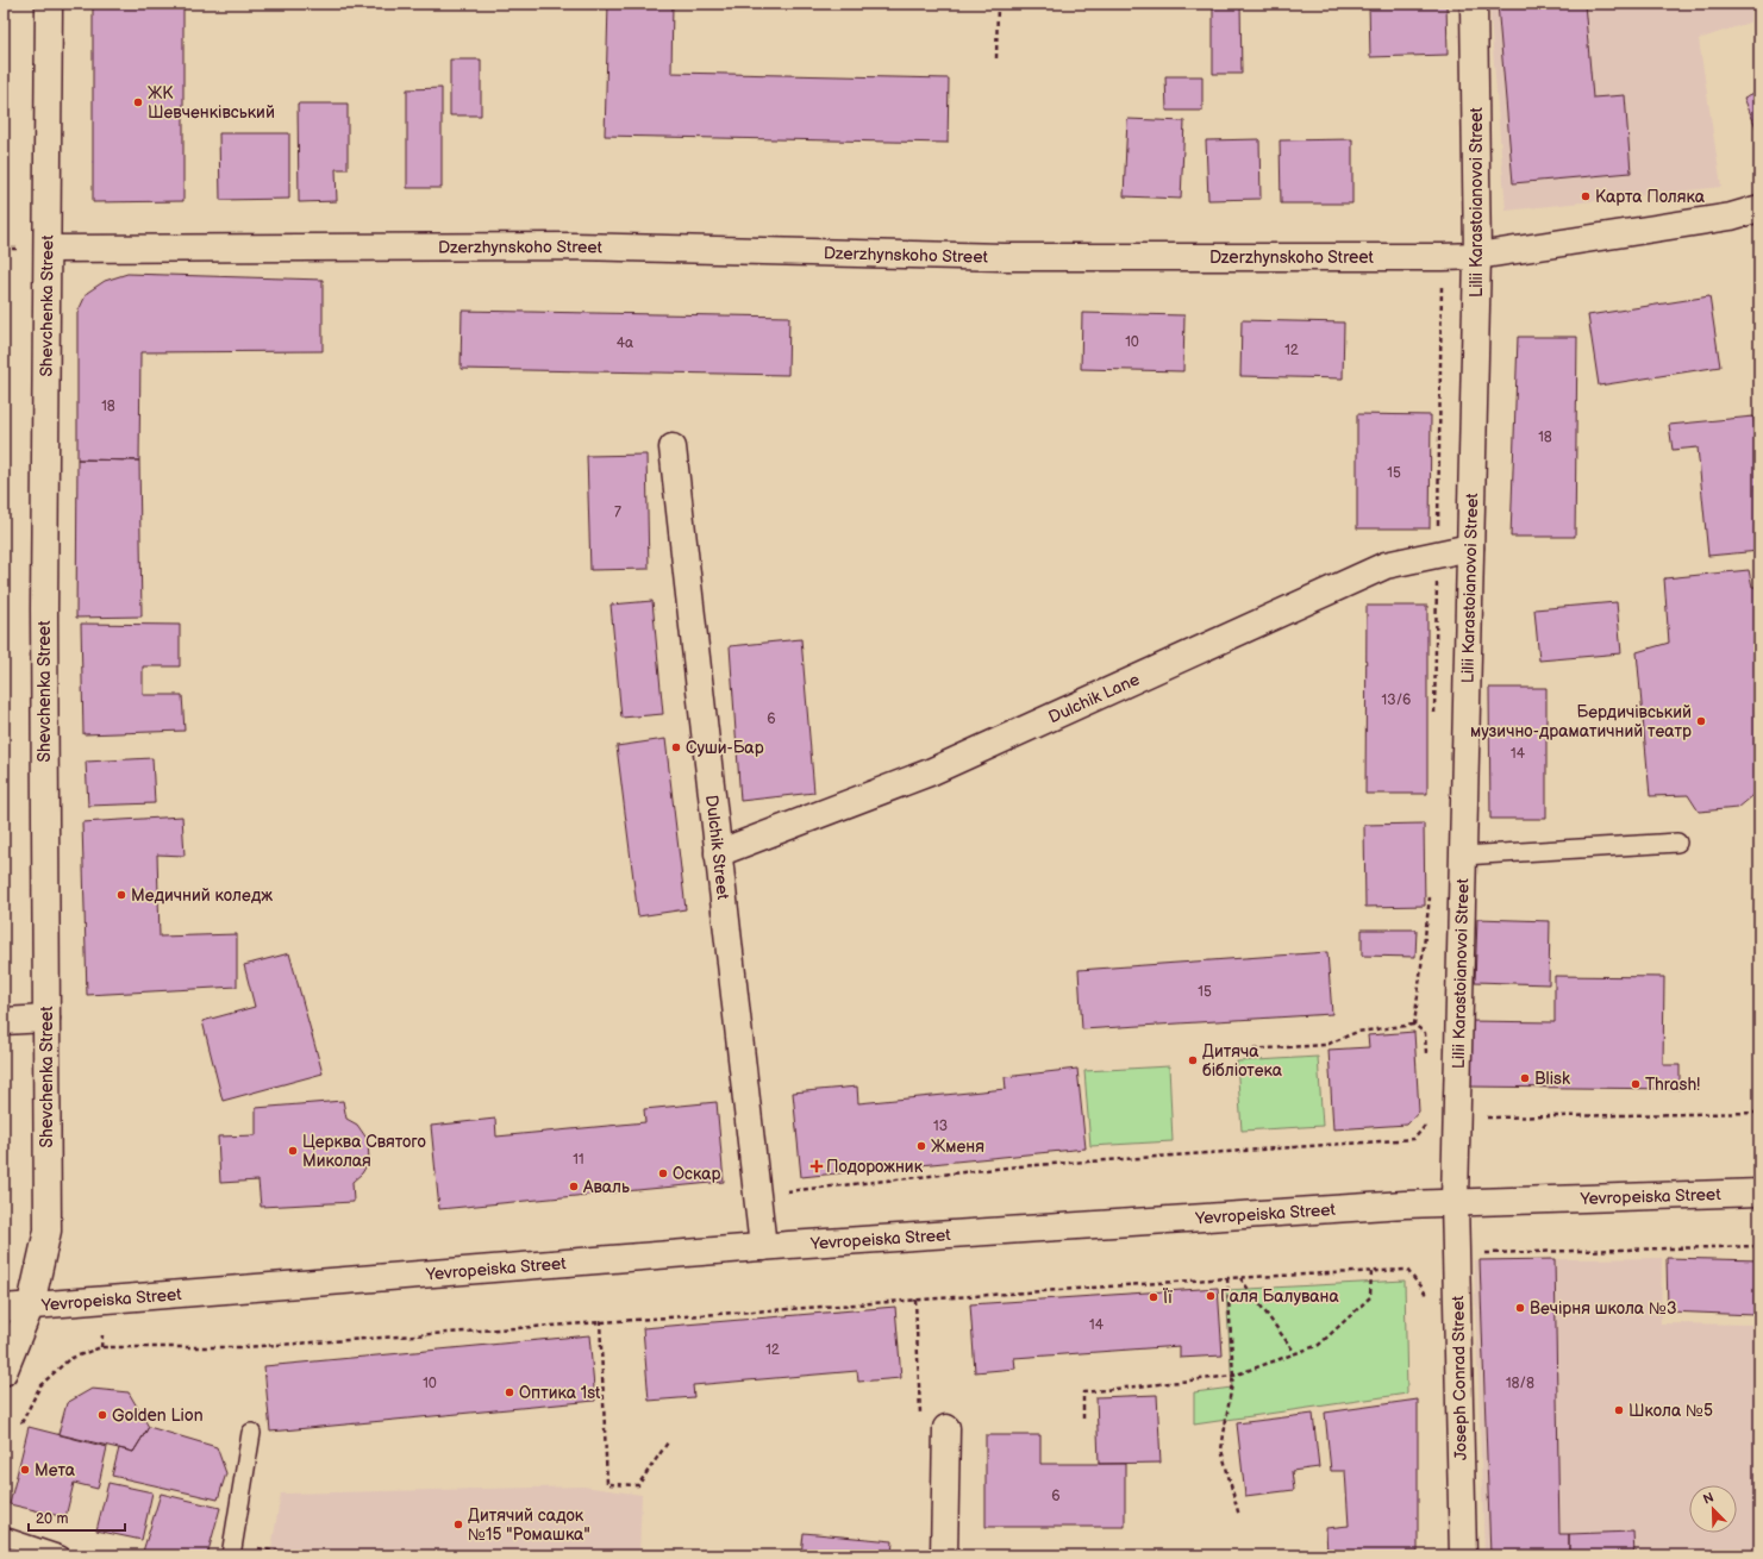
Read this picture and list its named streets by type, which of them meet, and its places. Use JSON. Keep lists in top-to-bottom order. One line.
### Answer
{"streets":{"street":["Lilii Karastoianovoi Street","Dzerzhynskoho Street","Shevchenka Street","Dulchik Lane","Dulchik Street","Yevropeiska Street","Joseph Conrad Street"]},"crossings":[["Lilii Karastoianovoi Street","Dzerzhynskoho Street"],["Lilii Karastoianovoi Street","Dulchik Lane"],["Lilii Karastoianovoi Street","Yevropeiska Street"],["Lilii Karastoianovoi Street","Joseph Conrad Street"],["Dzerzhynskoho Street","Shevchenka Street"],["Shevchenka Street","Yevropeiska Street"],["Dulchik Lane","Dulchik Street"],["Dulchik Street","Yevropeiska Street"],["Yevropeiska Street","Joseph Conrad Street"]],"places":{"other":["ЖК Шевченківський","Карта Поляка","Бердичівський музично-драматичний театр","Суши-Бар","Медичний коледж","Дитяча бібліотека","Blisk","Thrash!","Жменя","Церква Святого Миколая","Оскар","Аваль","Галя Балувана","Її","Вечірня школа №3","Оптика 1st","Школа №5","Golden Lion","Мета","Дитячий садок №15 \"Ромашка\""],"health":["Подорожник"]},"house_numbers":["10","4а","12","18","18","15","7","13/6","6","14","15","13","11","14","12","10","18/8","6"],"scale_bar":"20 m","north":"top left"}
